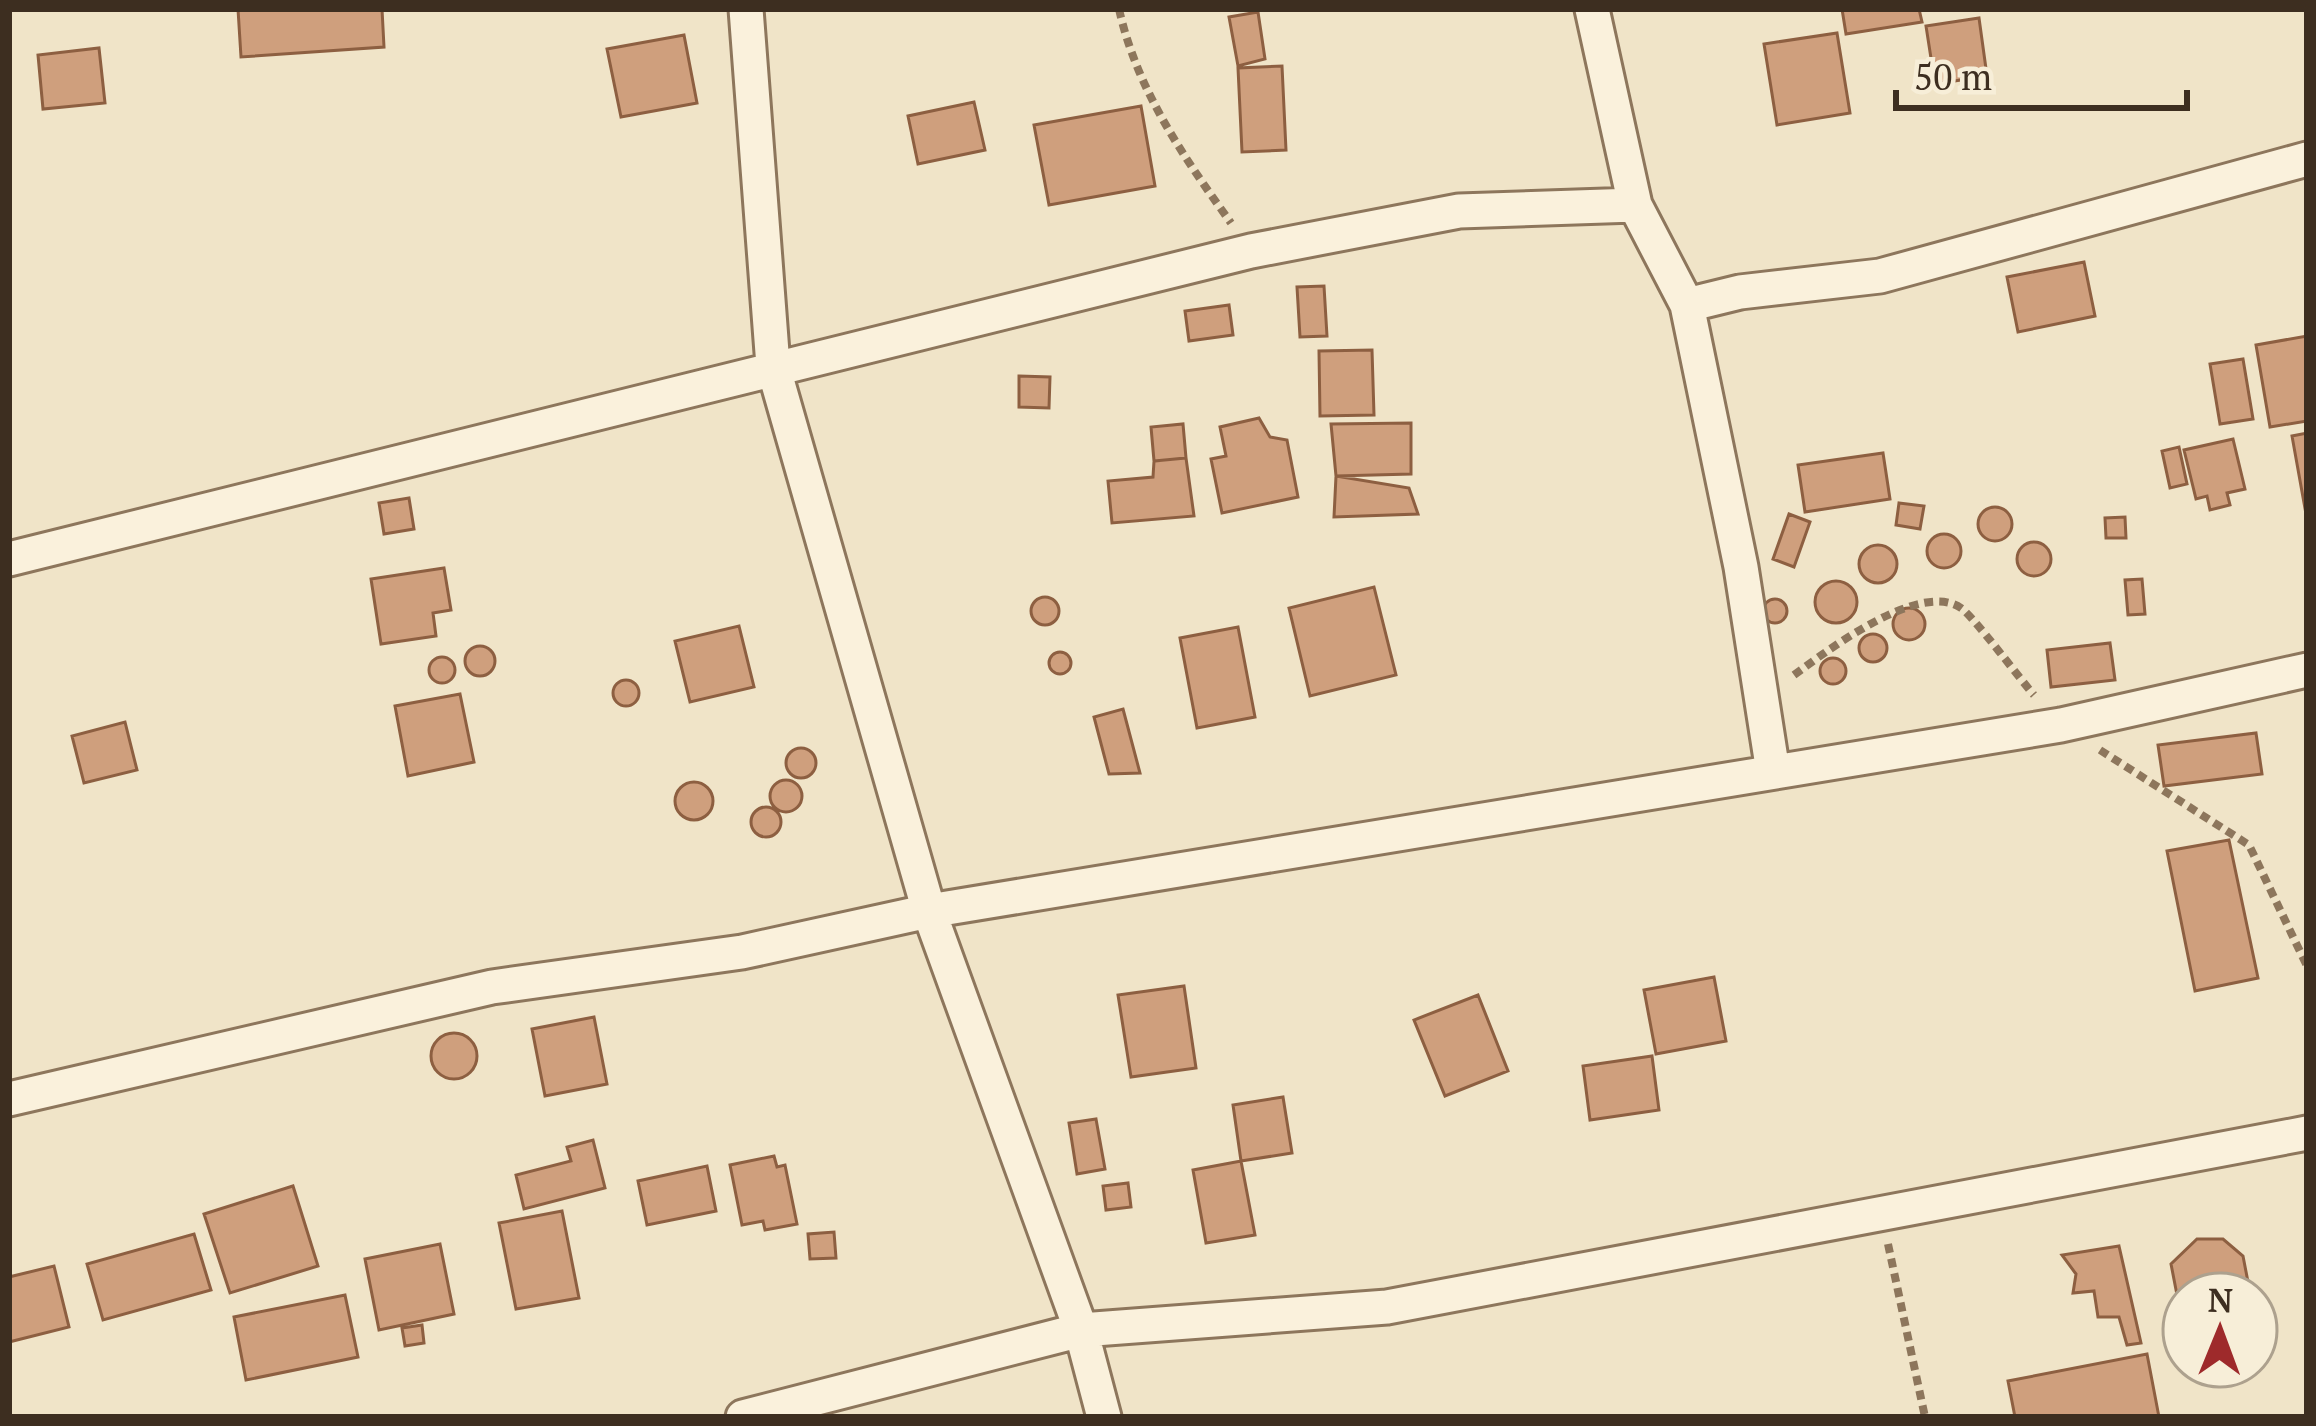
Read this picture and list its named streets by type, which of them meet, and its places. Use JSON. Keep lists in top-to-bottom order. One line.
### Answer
{"scale_bar":"50 m","north":"top"}
